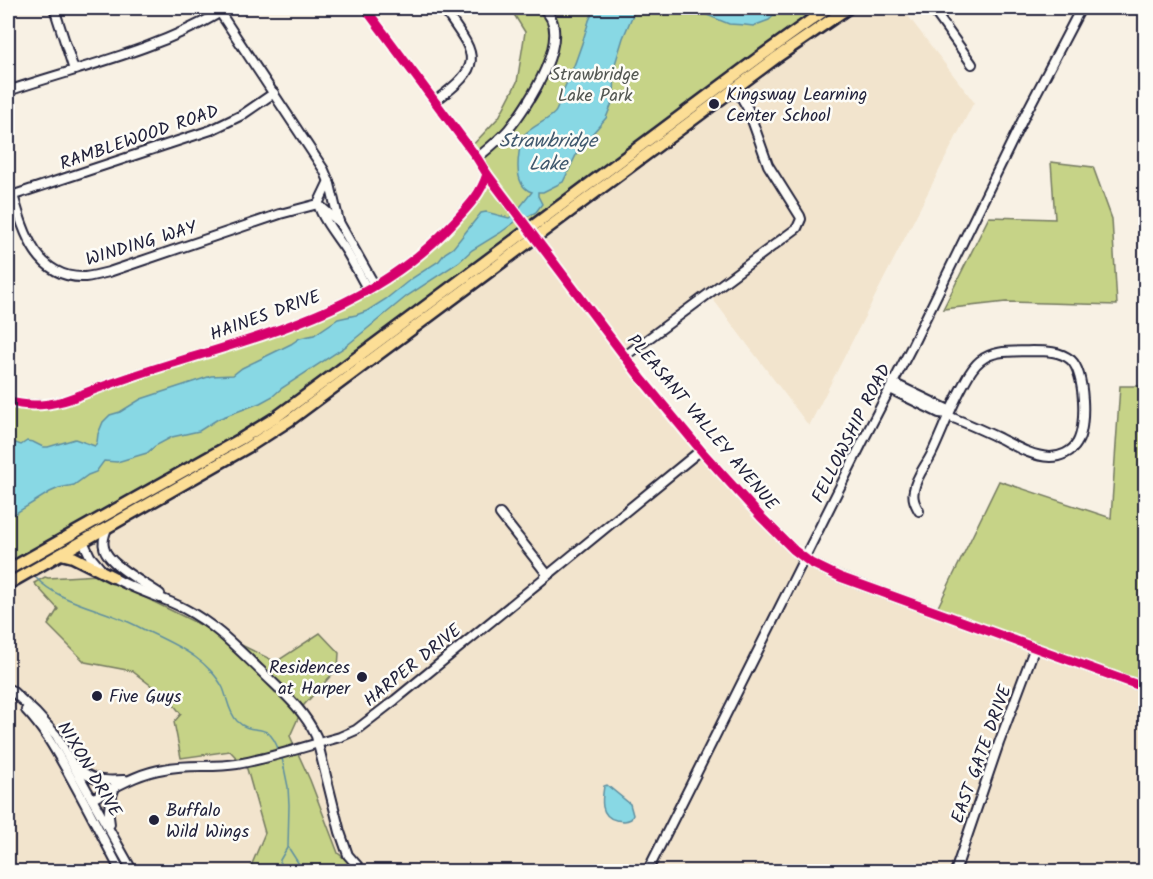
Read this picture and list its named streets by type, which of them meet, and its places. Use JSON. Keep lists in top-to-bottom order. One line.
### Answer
{"streets":{"street":["RAMBLEWOOD ROAD","WINDING WAY","HAINES DRIVE","PLEASANT VALLEY AVENUE","FELLOWSHIP ROAD","HARPER DRIVE","EAST GATE DRIVE","NIXON DRIVE"]},"crossings":[["RAMBLEWOOD ROAD","WINDING WAY"],["HAINES DRIVE","PLEASANT VALLEY AVENUE"],["PLEASANT VALLEY AVENUE","FELLOWSHIP ROAD"],["PLEASANT VALLEY AVENUE","HARPER DRIVE"],["PLEASANT VALLEY AVENUE","EAST GATE DRIVE"],["HARPER DRIVE","NIXON DRIVE"]],"water":["Strawbridge Lake"],"parks":["Strawbridge Lake Park"],"places":["Kingsway Learning Center School","Residences at Harper","Five Guys","Buffalo Wild Wings"]}
